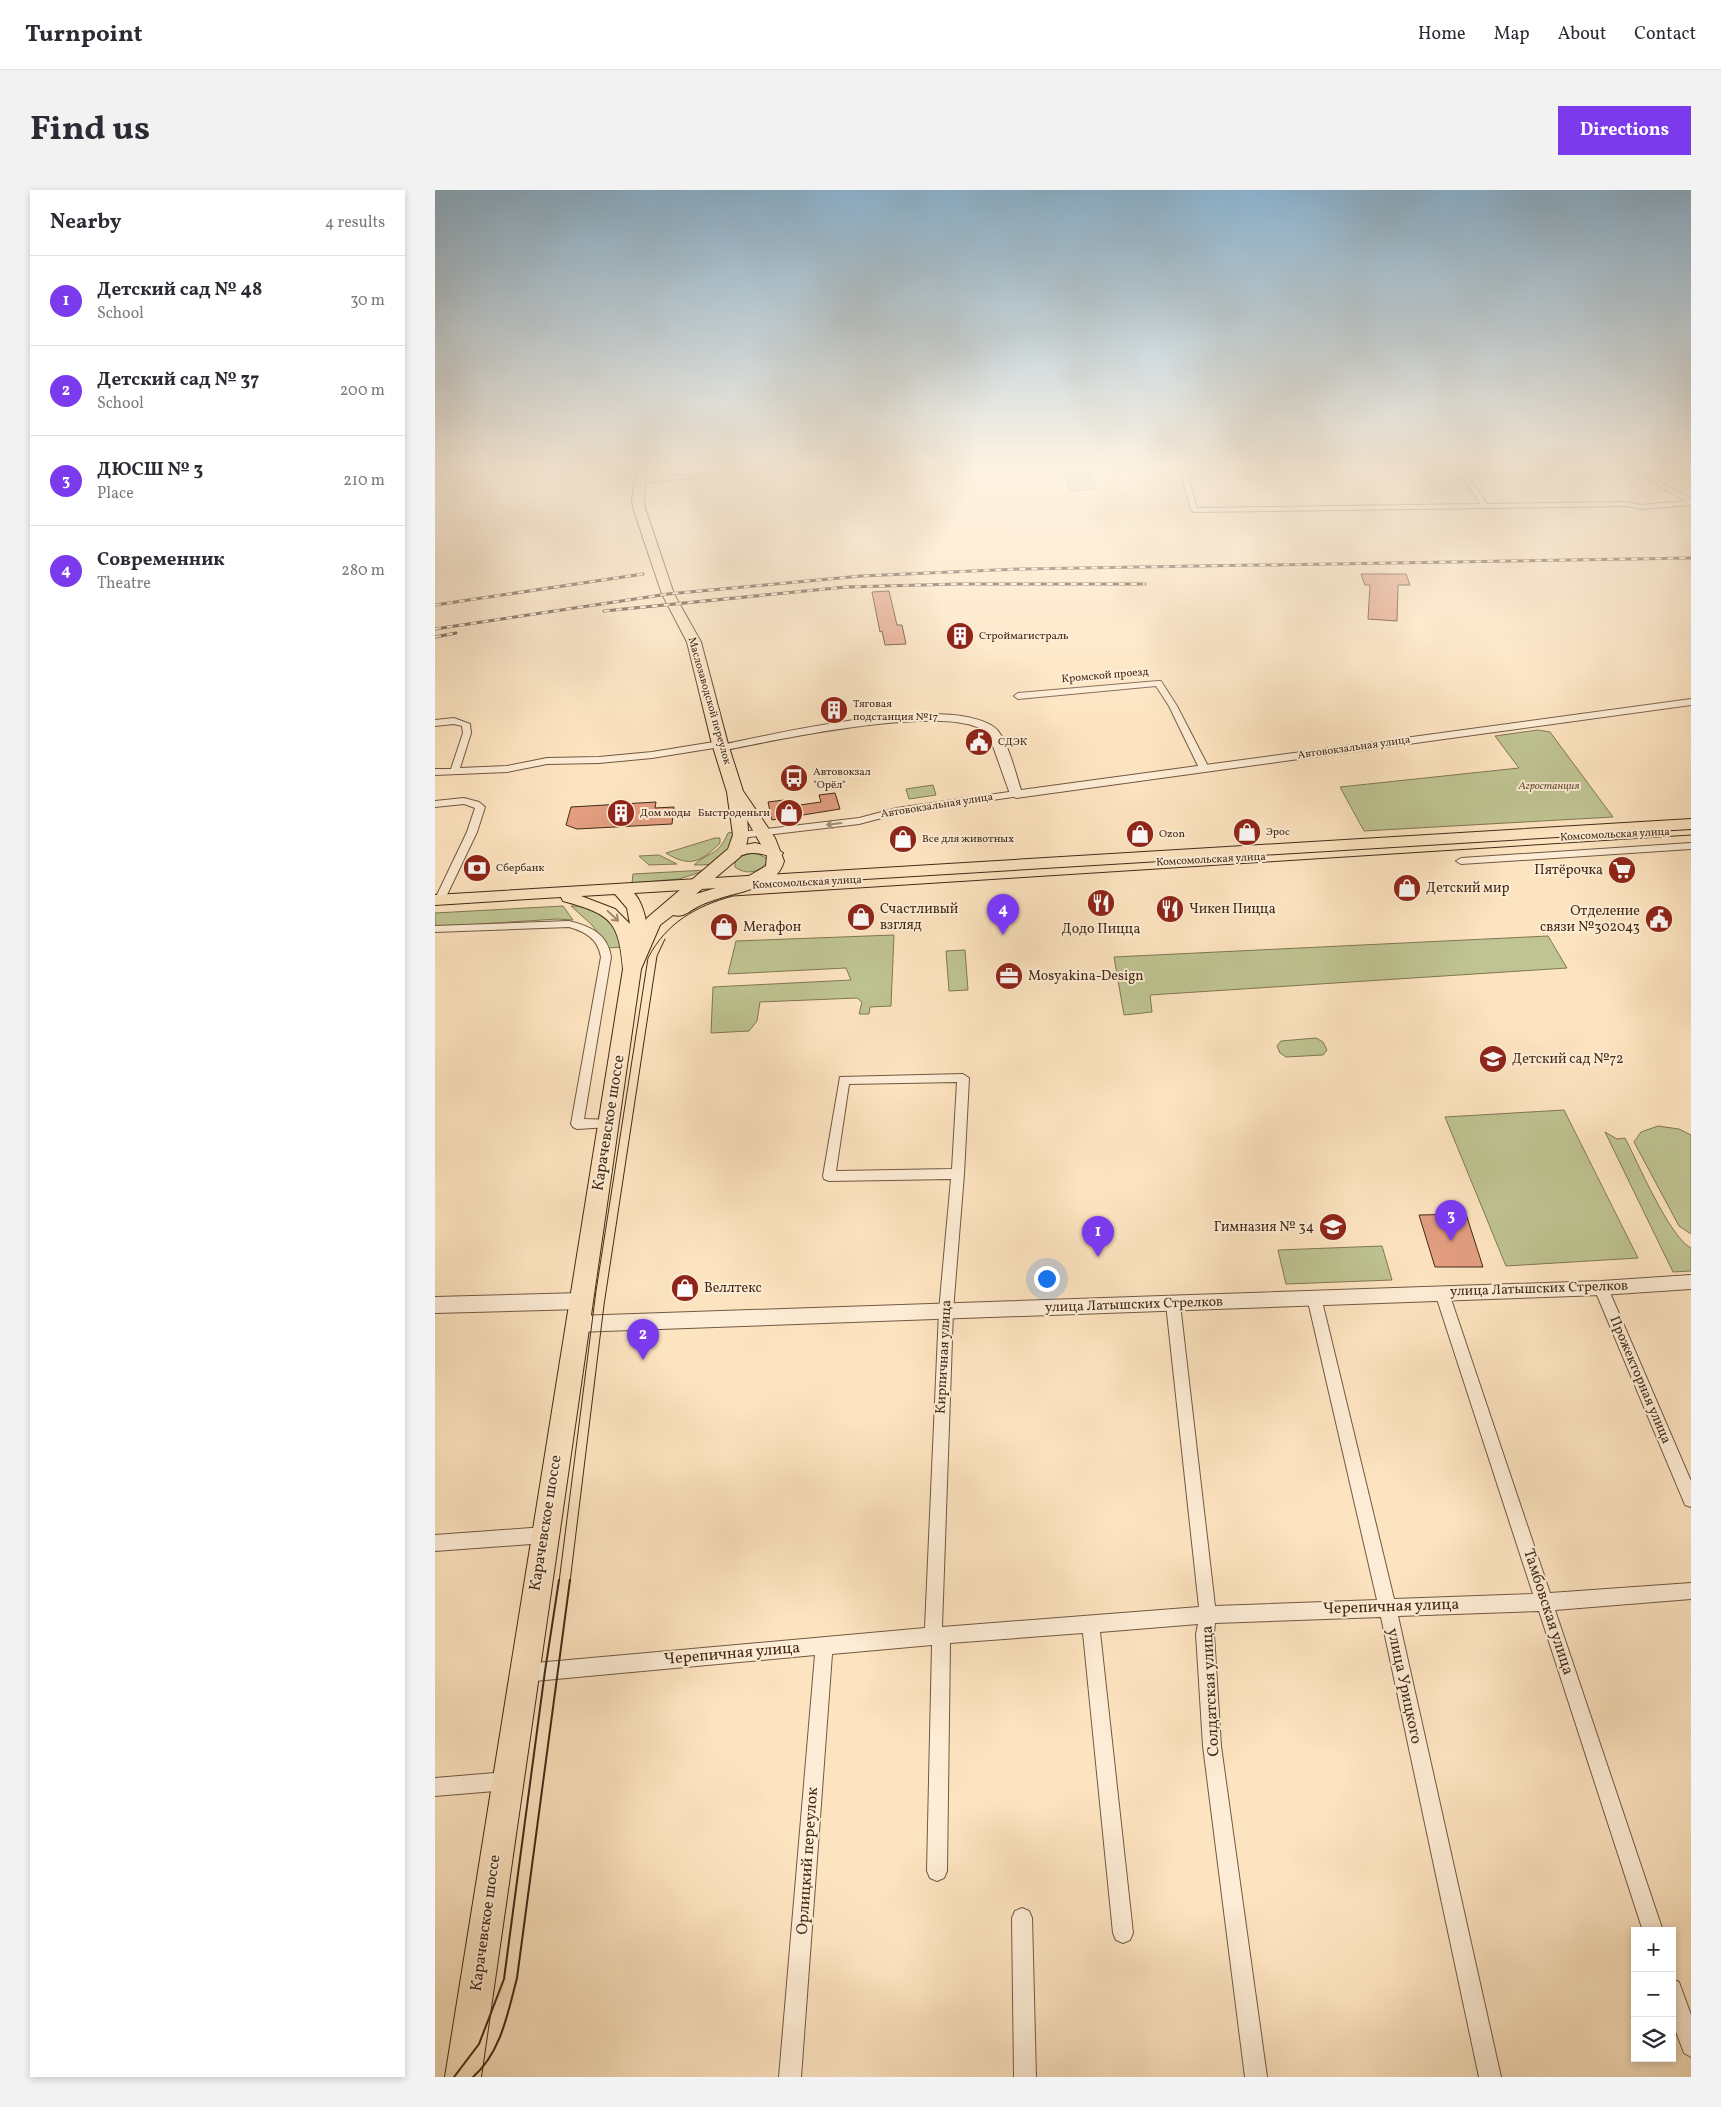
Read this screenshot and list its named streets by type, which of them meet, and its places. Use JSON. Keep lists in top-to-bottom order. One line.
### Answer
{"streets":{"highway":["Маслозаводской переулок","Комсомольская улица","Карачевское шоссе"],"street":["Кромской проезд","Автовокзальная улица","улица Латышских Стрелков","Кирпичная улица","Прожекторная улица","Черепичная улица","Тамбовская улица","улица Урицкого","Солдатская улица","Орлицкий переулок"]},"crossings":[["Кромской проезд","Автовокзальная улица"],["Маслозаводской переулок","Автовокзальная улица"],["Карачевское шоссе","улица Латышских Стрелков"],["Карачевское шоссе","Черепичная улица"],["улица Латышских Стрелков","Кирпичная улица"],["улица Латышских Стрелков","Прожекторная улица"],["улица Латышских Стрелков","Тамбовская улица"],["улица Латышских Стрелков","улица Урицкого"],["улица Латышских Стрелков","Солдатская улица"],["Кирпичная улица","Черепичная улица"],["Черепичная улица","Тамбовская улица"],["Черепичная улица","улица Урицкого"],["Черепичная улица","Солдатская улица"],["Черепичная улица","Орлицкий переулок"]],"parks":["Агростанция"],"places":{"building":["Строймагистраль","Тяговая подстанция №17","Дом моды"],"public building":["СДЭК","Отделение связи №302043"],"bus stop":["Автовокзал \"Орёл\""],"shop":["Быстроденьги","Эрос","Ozon","Все для животных","Детский мир","Счастливый взгляд","Мегафон","Веллтекс"],"bank":["Сбербанк"],"supermarket":["Пятёрочка"],"restaurant":["Додо Пицца","Чикен Пицца"],"office":["Mosyakina-Design"],"school or university":["Детский сад №72","Гимназия № 34"]},"page":{"header":"Turnpoint","nav":["Home","Map","About","Contact"],"title":"Find us","buttons":"Directions","heading":["Nearby","4 results"],"list":[{"mark":"1","name":"Детский сад № 48","note":"School","value":"30 m"},{"mark":"2","name":"Детский сад № 37","note":"School","value":"200 m"},{"mark":"3","name":"ДЮСШ № 3","note":"Place","value":"210 m"},{"mark":"4","name":"Современник","note":"Theatre","value":"280 m"}],"pins":["4","3","1","2"],"map_buttons":["+","−"]}}
